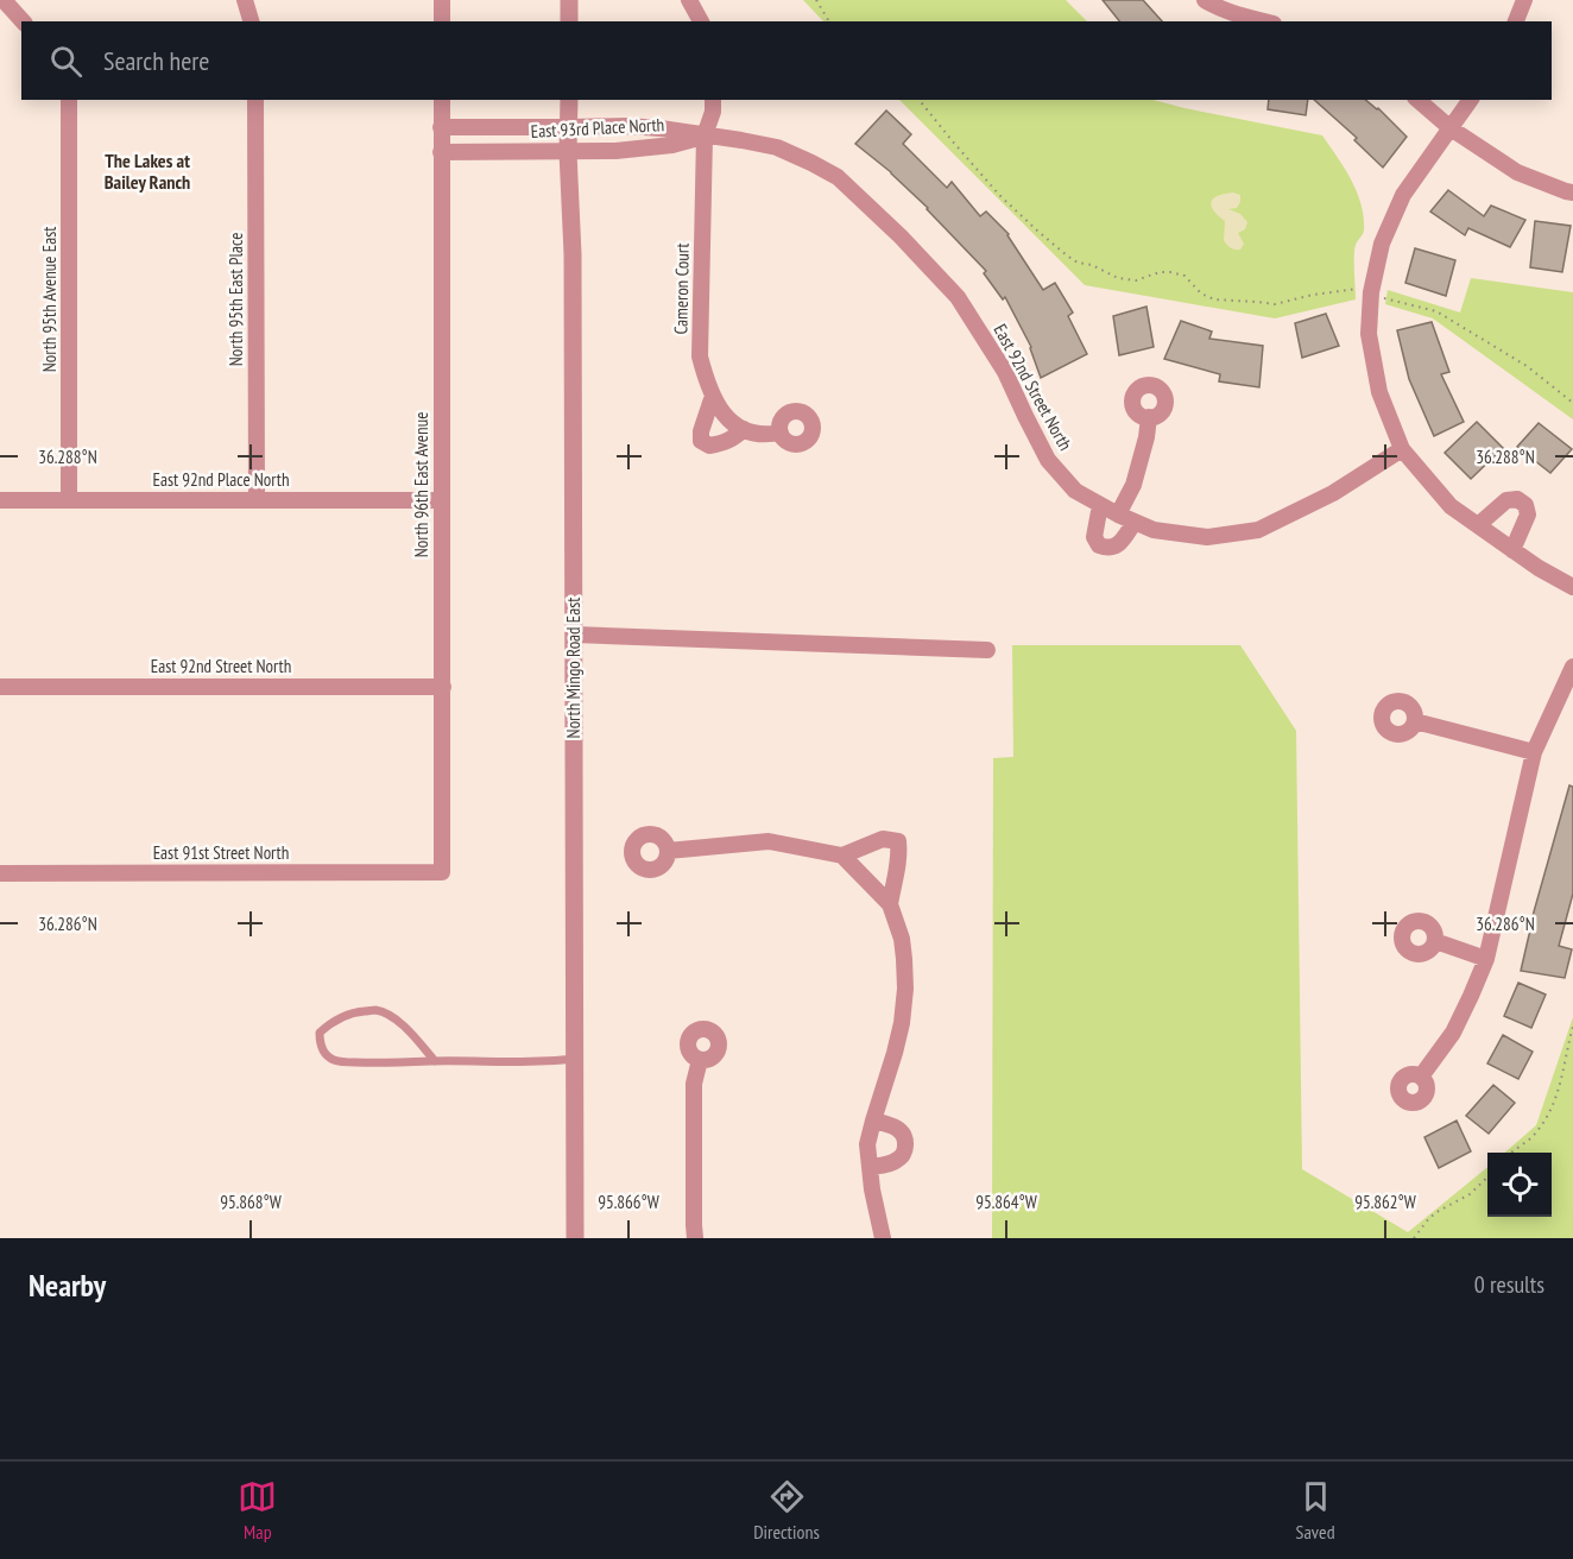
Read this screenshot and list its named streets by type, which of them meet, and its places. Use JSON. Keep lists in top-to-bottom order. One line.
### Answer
{"streets":{"street":["East 93rd Place North","Cameron Court","North 95th Avenue East","North 95th East Place","East 92nd Street North","East 92nd Place North","North 96th East Avenue","North Mingo Road East","East 91st Street North"]},"crossings":[["East 93rd Place North","Cameron Court"],["East 93rd Place North","East 92nd Street North"],["East 93rd Place North","North 96th East Avenue"],["East 93rd Place North","North Mingo Road East"],["Cameron Court","East 92nd Street North"],["North 95th Avenue East","East 92nd Place North"],["North 95th East Place","East 92nd Place North"],["East 92nd Street North","North 96th East Avenue"],["East 92nd Place North","North 96th East Avenue"],["North 96th East Avenue","East 91st Street North"]],"districts":["The Lakes at Bailey Ranch"],"page":{"search":"Search here","heading":["Nearby","0 results"],"nav":["Map","Directions","Saved"]},"coordinates":["36.288°N","36.286°N","95.868°W","95.866°W","95.864°W","95.862°W"]}
